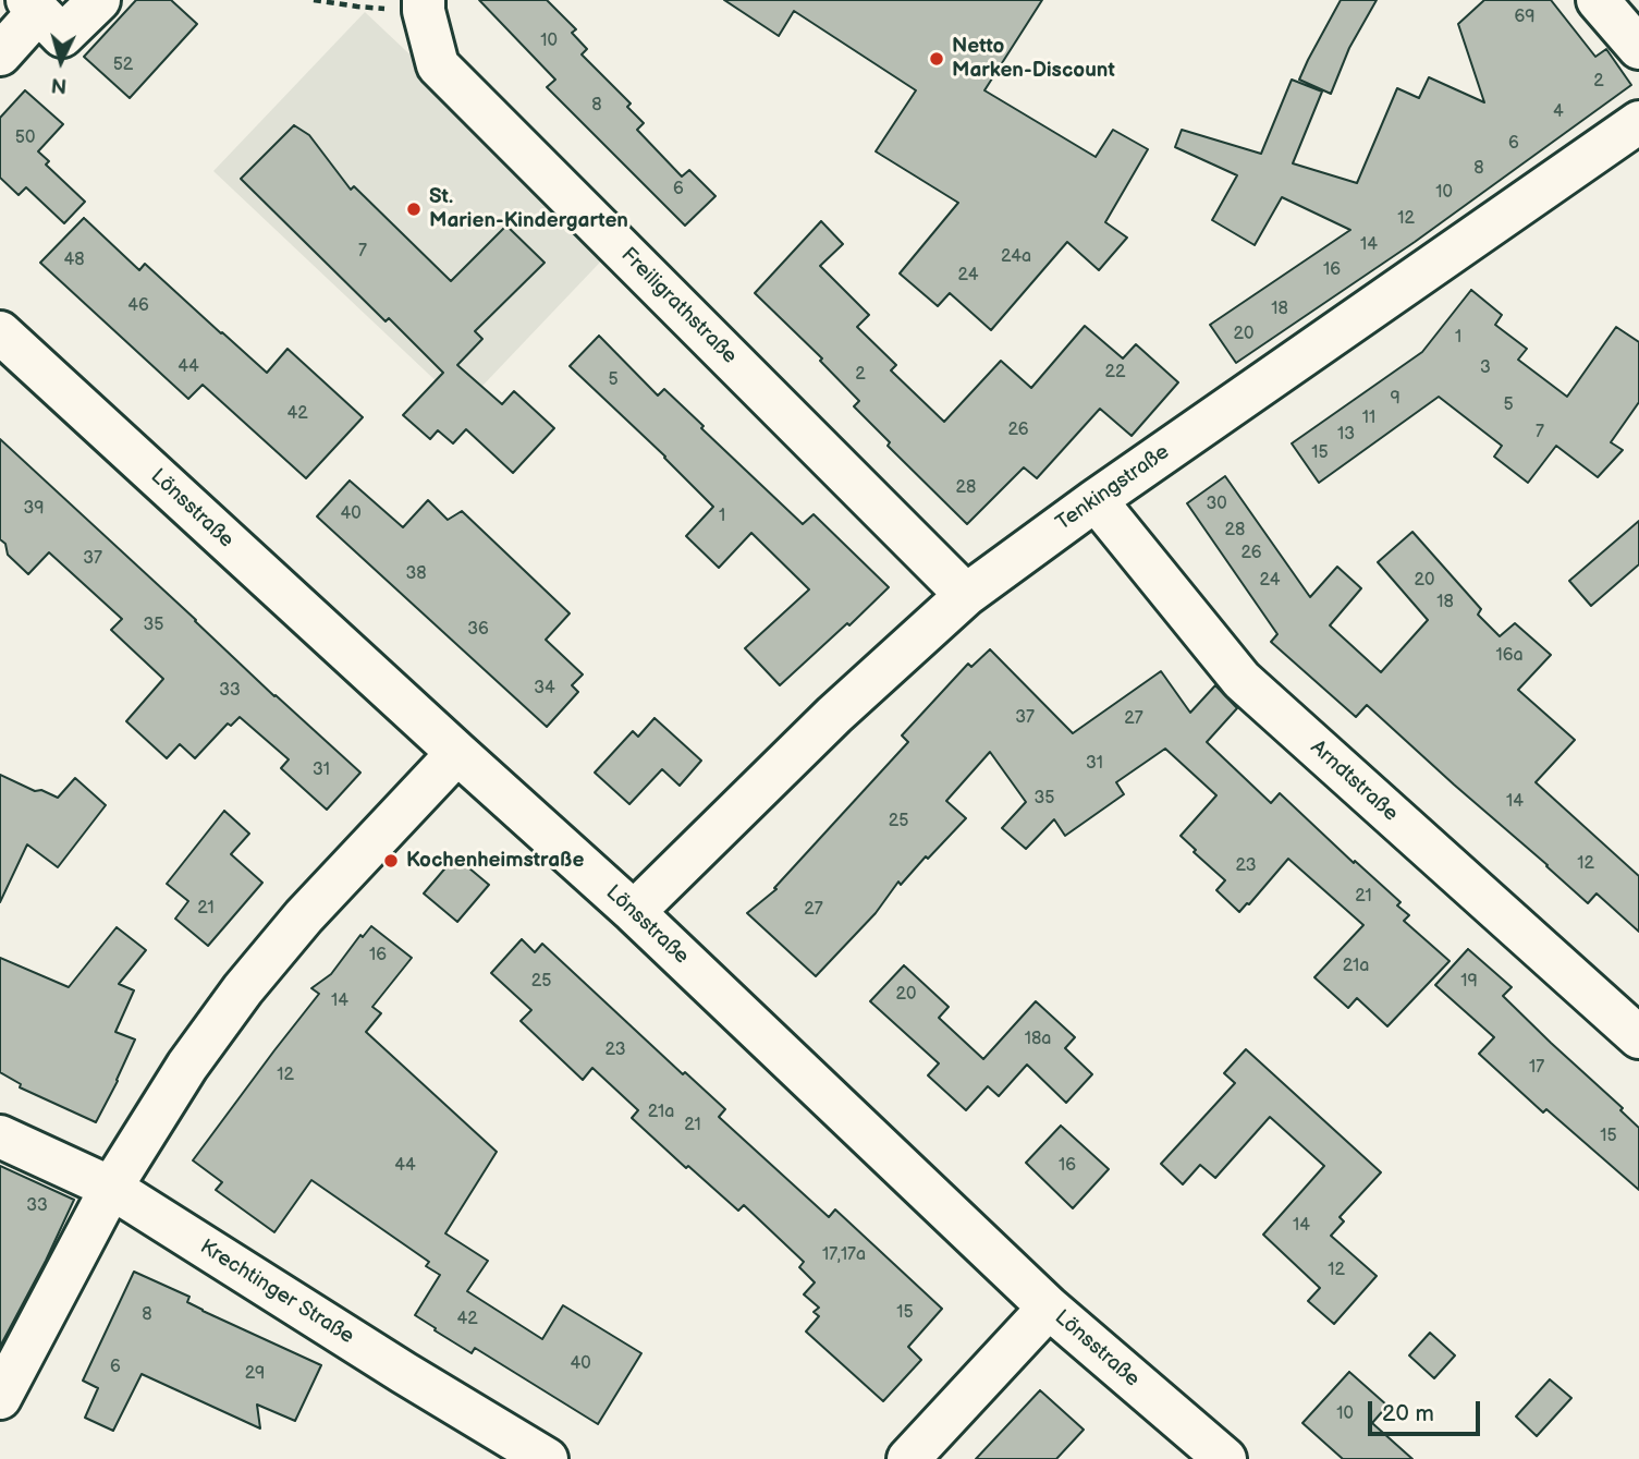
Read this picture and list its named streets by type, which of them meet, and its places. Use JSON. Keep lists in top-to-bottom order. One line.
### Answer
{"streets":{"street":["Freiligrathstraße","Tenkingstraße","Lönsstraße","Arndtstraße","Krechtinger Straße"]},"crossings":[["Freiligrathstraße","Tenkingstraße"],["Tenkingstraße","Lönsstraße"],["Tenkingstraße","Arndtstraße"]],"places":["Netto Marken-Discount","St. Marien-Kindergarten","Kochenheimstraße"],"house_numbers":["69","10","52","2","8","4","50","6","8","6","10","12","14","7","24a","48","16","24","46","18","20","1","44","3","22","2","5","9","5","42","11","26","7","13","15","28","30","39","40","1","28","26","37","38","24","20","18","35","36","16a","34","33","37","27","31","31","35","14","25","12","23","21","21","27","16","21a","25","19","20","14","18a","23","17","12","21a","21","15","44","16","33","14","17,17a","12","15","8","42","40","6","29","10"],"scale_bar":"20 m","north":"bottom"}
